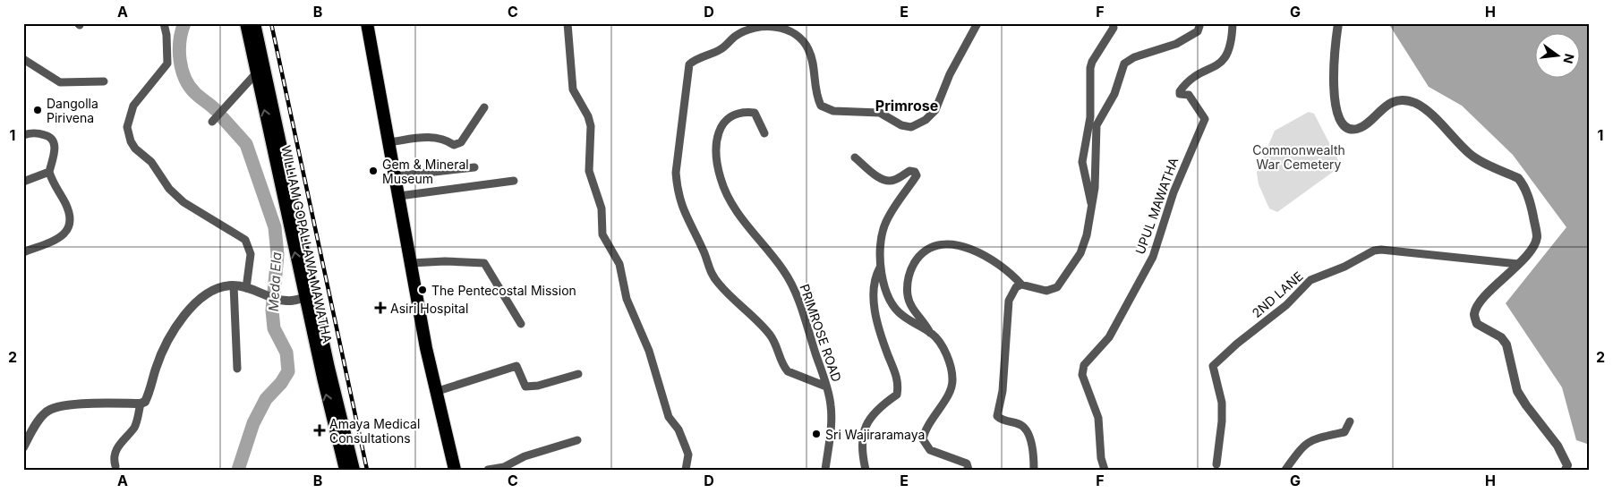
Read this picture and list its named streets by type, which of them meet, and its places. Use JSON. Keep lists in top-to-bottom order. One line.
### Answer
{"streets":{"main road":["WILLIAM GOPALLAWA MAWATHA"],"street":["UPUL MAWATHA","2ND LANE","PRIMROSE ROAD"]},"districts":["Primrose"],"water":["Meda Ela"],"parks":["Commonwealth War Cemetery"],"places":{"other":["Dangolla Pirivena","Gem & Mineral Museum","The Pentecostal Mission","Sri Wajiraramaya"],"health":["Asiri Hospital","Amaya Medical Consultations"]},"north":"right","grid":{"columns":["A","B","C","D","E","F","G","H"],"rows":["1","2"]}}
